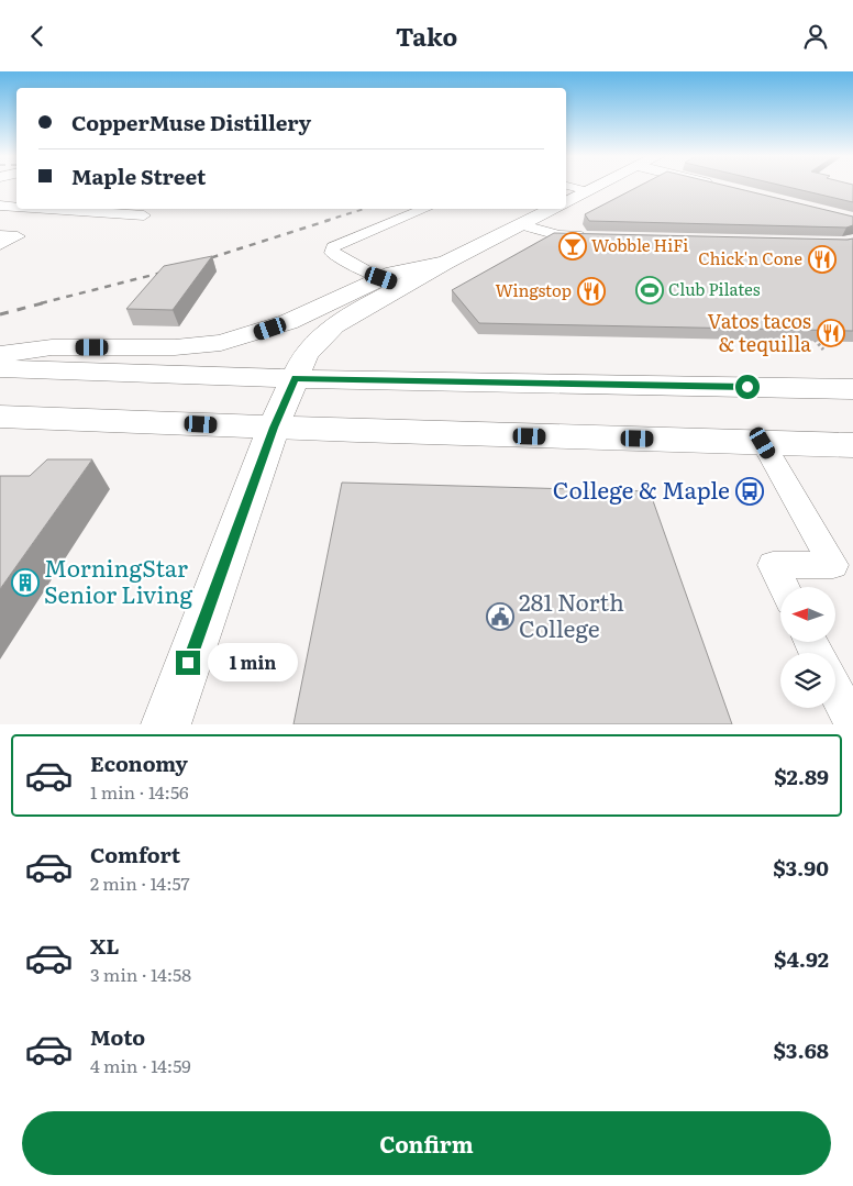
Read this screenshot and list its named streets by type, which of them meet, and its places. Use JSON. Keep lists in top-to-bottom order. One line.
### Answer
{"places":{"bar":["Wobble HiFi"],"restaurant":["Chick'n Cone","Wingstop","Vatos tacos & tequilla"],"sports":["Club Pilates"],"bus stop":["College & Maple"],"building":["MorningStar Senior Living"],"public building":["281 North College"]},"north":"left","page":{"header":"Tako","banner":["CopperMuse Distillery","Maple Street"],"bubble":"1 min","list":[{"name":"Economy","note":"1 min · 14:56","value":"$2.89"},{"name":"Comfort","note":"2 min · 14:57","value":"$3.90"},{"name":"XL","note":"3 min · 14:58","value":"$4.92"},{"name":"Moto","note":"4 min · 14:59","value":"$3.68"}],"buttons":"Confirm"}}
